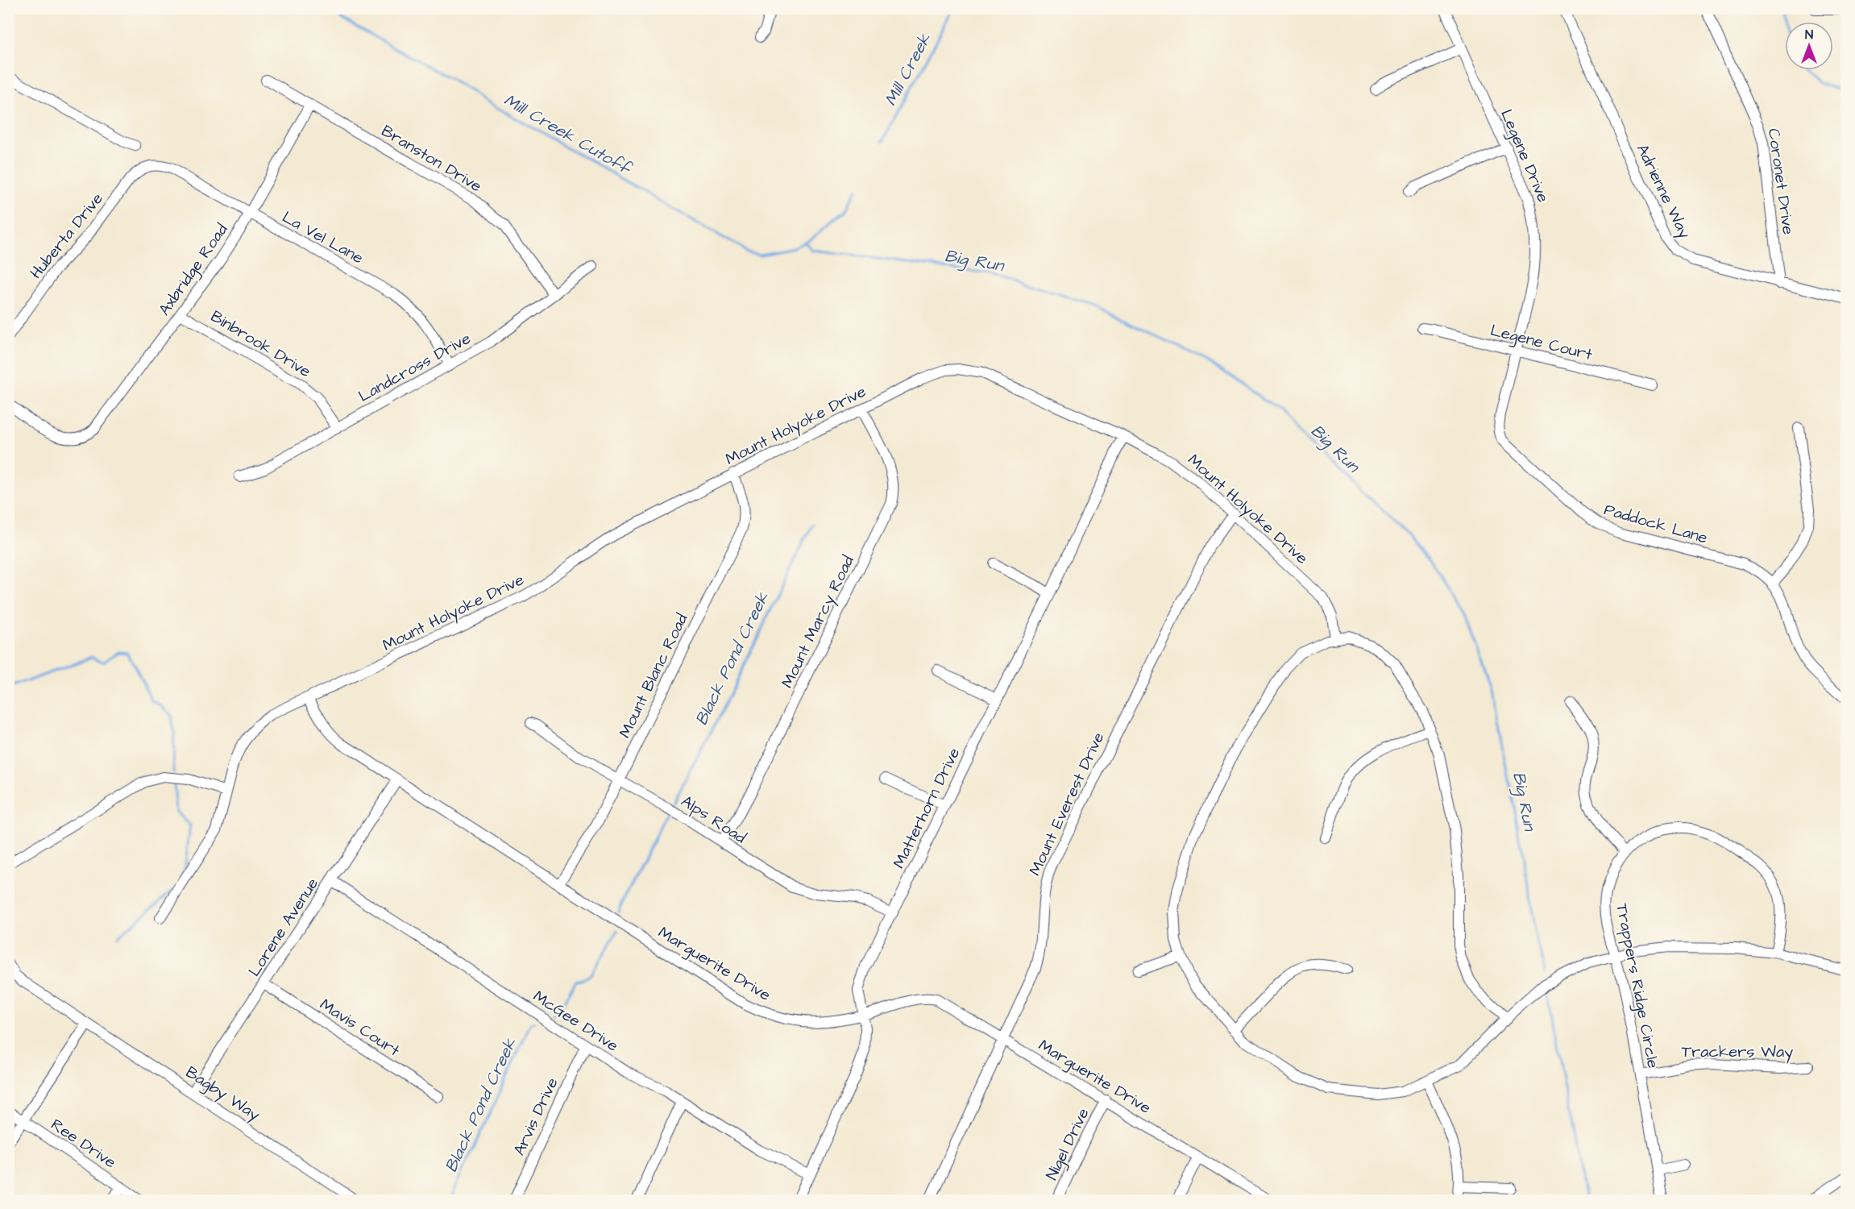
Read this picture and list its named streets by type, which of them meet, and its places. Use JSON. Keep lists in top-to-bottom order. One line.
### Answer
{"streets":{"street":["Legene Drive","Branston Drive","Coronet Drive","Adrienne Way","Huberta Drive","La Vel Lane","Axbridge Road","Legene Court","Binbrook Drive","Landcross Drive","Mount Holyoke Drive","Paddock Lane","Mount Marcy Road","Mount Blanc Road","Mount Everest Drive","Matterhorn Drive","Alps Road","Lorene Avenue","Marguerite Drive","Trappers Ridge Circle","McGee Drive","Mavis Court","Trackers Way","Bagby Way","Arvis Drive","Ree Drive","Nigel Drive"]},"crossings":[["Legene Drive","Legene Court"],["Legene Drive","Paddock Lane"],["Branston Drive","Axbridge Road"],["Branston Drive","Landcross Drive"],["Coronet Drive","Adrienne Way"],["Huberta Drive","La Vel Lane"],["La Vel Lane","Axbridge Road"],["La Vel Lane","Landcross Drive"],["Axbridge Road","Binbrook Drive"],["Legene Court","Paddock Lane"],["Binbrook Drive","Landcross Drive"],["Mount Holyoke Drive","Mount Marcy Road"],["Mount Holyoke Drive","Mount Blanc Road"],["Mount Holyoke Drive","Mount Everest Drive"],["Mount Holyoke Drive","Matterhorn Drive"],["Mount Holyoke Drive","Marguerite Drive"],["Mount Marcy Road","Alps Road"],["Mount Blanc Road","Alps Road"],["Mount Blanc Road","Marguerite Drive"],["Mount Everest Drive","Marguerite Drive"],["Matterhorn Drive","Alps Road"],["Matterhorn Drive","Marguerite Drive"],["Matterhorn Drive","McGee Drive"],["Lorene Avenue","Marguerite Drive"],["Lorene Avenue","McGee Drive"],["Lorene Avenue","Mavis Court"],["Lorene Avenue","Bagby Way"],["Marguerite Drive","Nigel Drive"],["Trappers Ridge Circle","Trackers Way"],["McGee Drive","Arvis Drive"]],"water":["Mill Creek","Mill Creek Cutoff","Big Run","Black Pond Creek"],"north":"top"}
